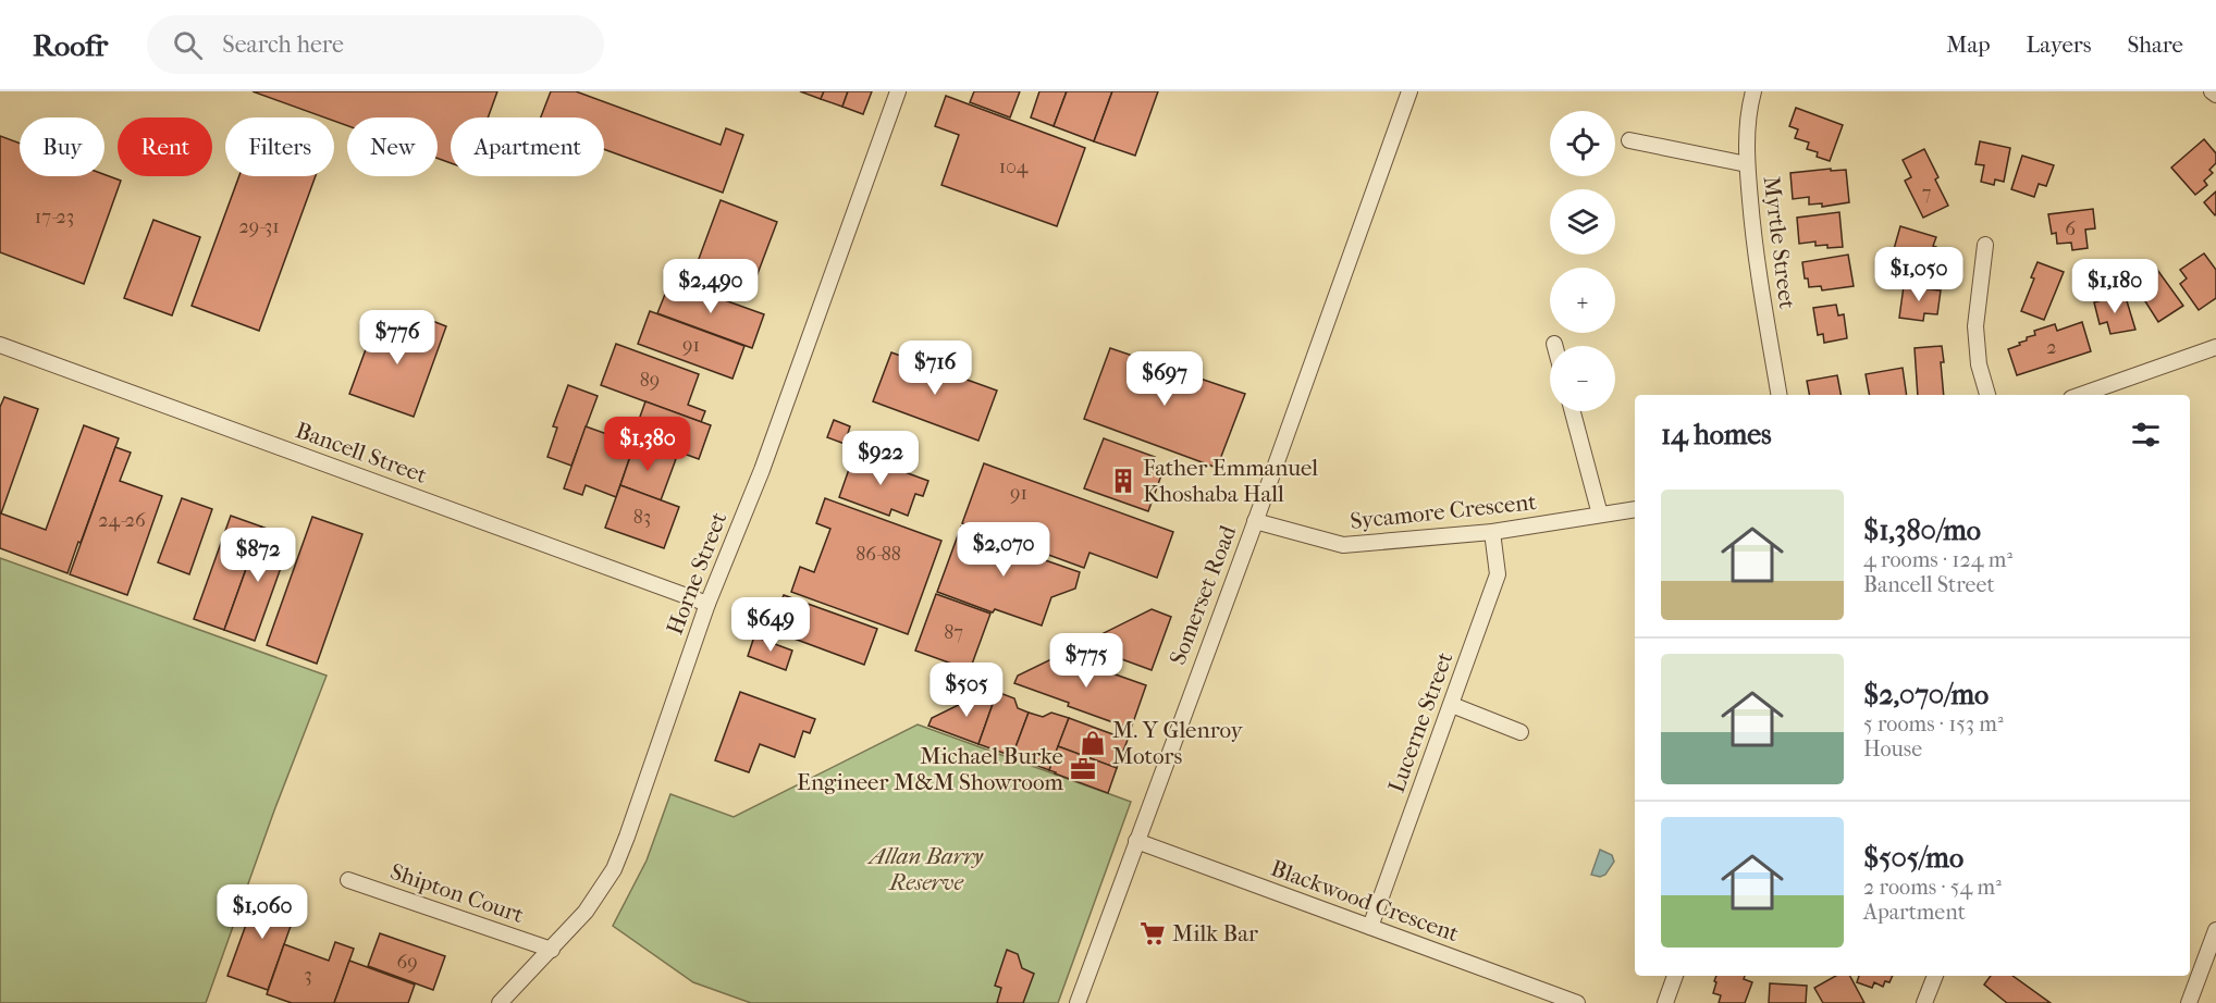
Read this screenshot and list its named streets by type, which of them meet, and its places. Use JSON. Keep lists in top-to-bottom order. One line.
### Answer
{"streets":{"street":["Myrtle Street","Bancell Street","Sycamore Crescent","Horne Street","Somerset Road","Lucerne Street","Shipton Court","Blackwood Crescent"]},"crossings":[["Bancell Street","Horne Street"],["Sycamore Crescent","Somerset Road"],["Sycamore Crescent","Lucerne Street"],["Horne Street","Shipton Court"],["Somerset Road","Blackwood Crescent"],["Lucerne Street","Blackwood Crescent"]],"parks":["Allan Barry Reserve"],"places":{"building":["Father Emmanuel Khoshaba Hall"],"shop":["M. Y Glenroy Motors"],"office":["Michael Burke Engineer M&M Showroom"],"supermarket":["Milk Bar"]},"house_numbers":["104","7","17-23","29-31","6","91","2","89","91","83","24-26","86-88","87","69","3"],"page":{"header":"Roofr","search":"Search here","nav":["Map","Layers","Share"],"map_buttons":["+","−"],"chip":["Buy","Rent","Filters","New","Apartment"],"price":["$1,050","$2,490","$1,180","$776","$716","$697","$1,380","$922","$2,070","$872","$649","$775","$505","$1,060"],"heading":"14 homes","list":[{"name":"$1,380/mo","note":"4 rooms · 124 m² · Bancell Street"},{"name":"$2,070/mo","note":"5 rooms · 153 m² · House"},{"name":"$505/mo","note":"2 rooms · 54 m² · Apartment"}]}}
